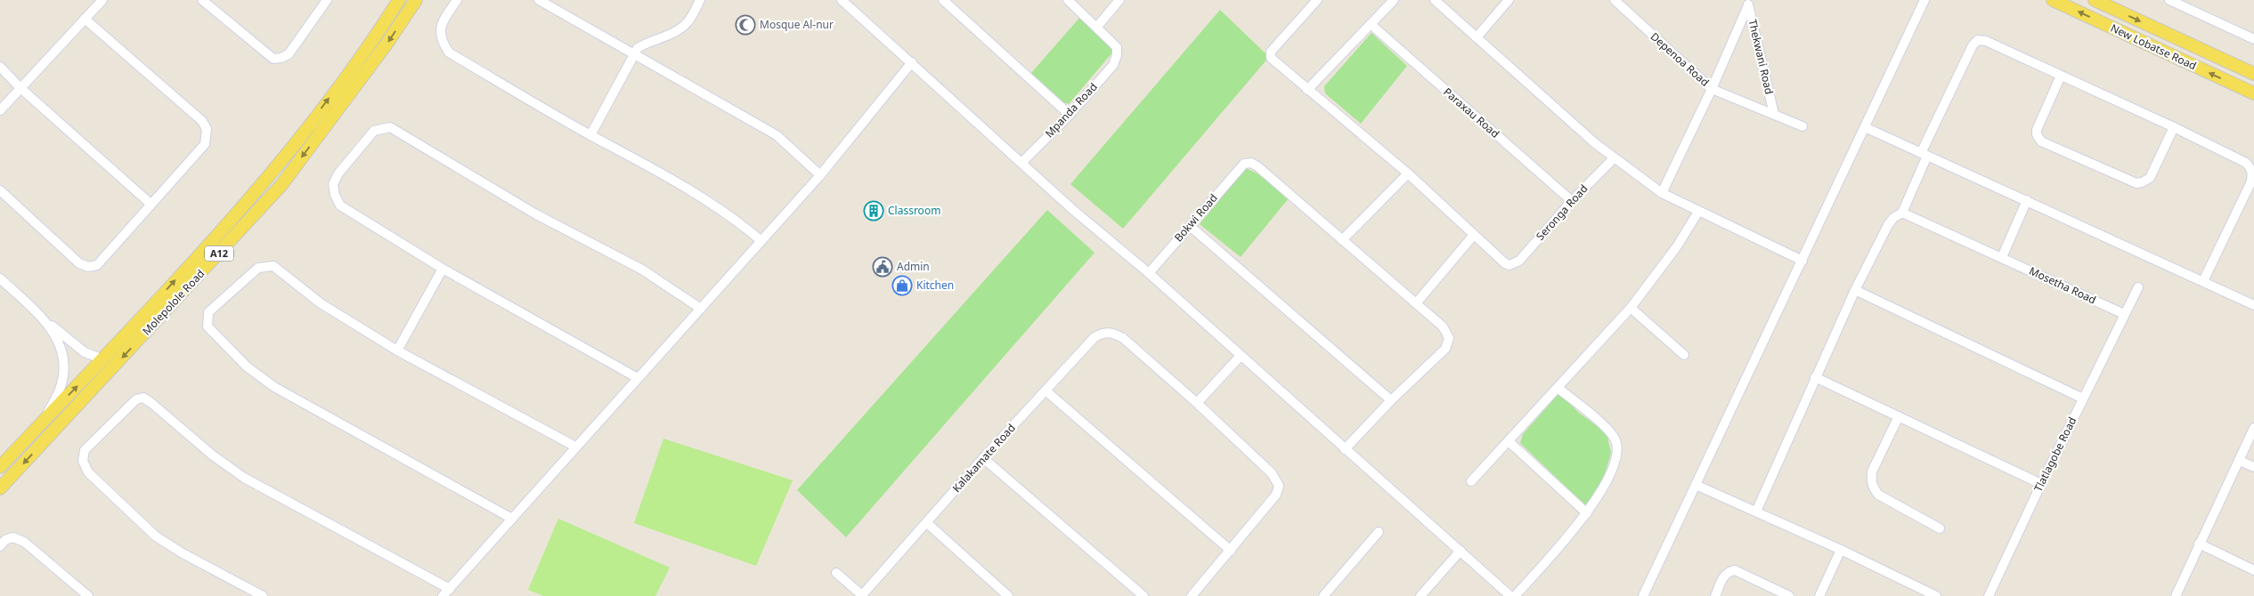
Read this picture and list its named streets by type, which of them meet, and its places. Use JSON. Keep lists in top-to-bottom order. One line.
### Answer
{"streets":{"main road":["New Lobatse Road","A12","Molepolole Road"],"street":["Thekwani Road","Depenoa Road","Mpanda Road","Paraxau Road","Seronga Road","Bokwi Road","Mosetha Road","Tlatlagobe Road","Kalakamate Road"]},"crossings":[["Thekwani Road","Depenoa Road"],["Paraxau Road","Seronga Road"],["Mosetha Road","Tlatlagobe Road"]],"places":{"mosque":["Mosque Al-nur"],"building":["Classroom"],"public building":["Admin"],"shop":["Kitchen"]}}
